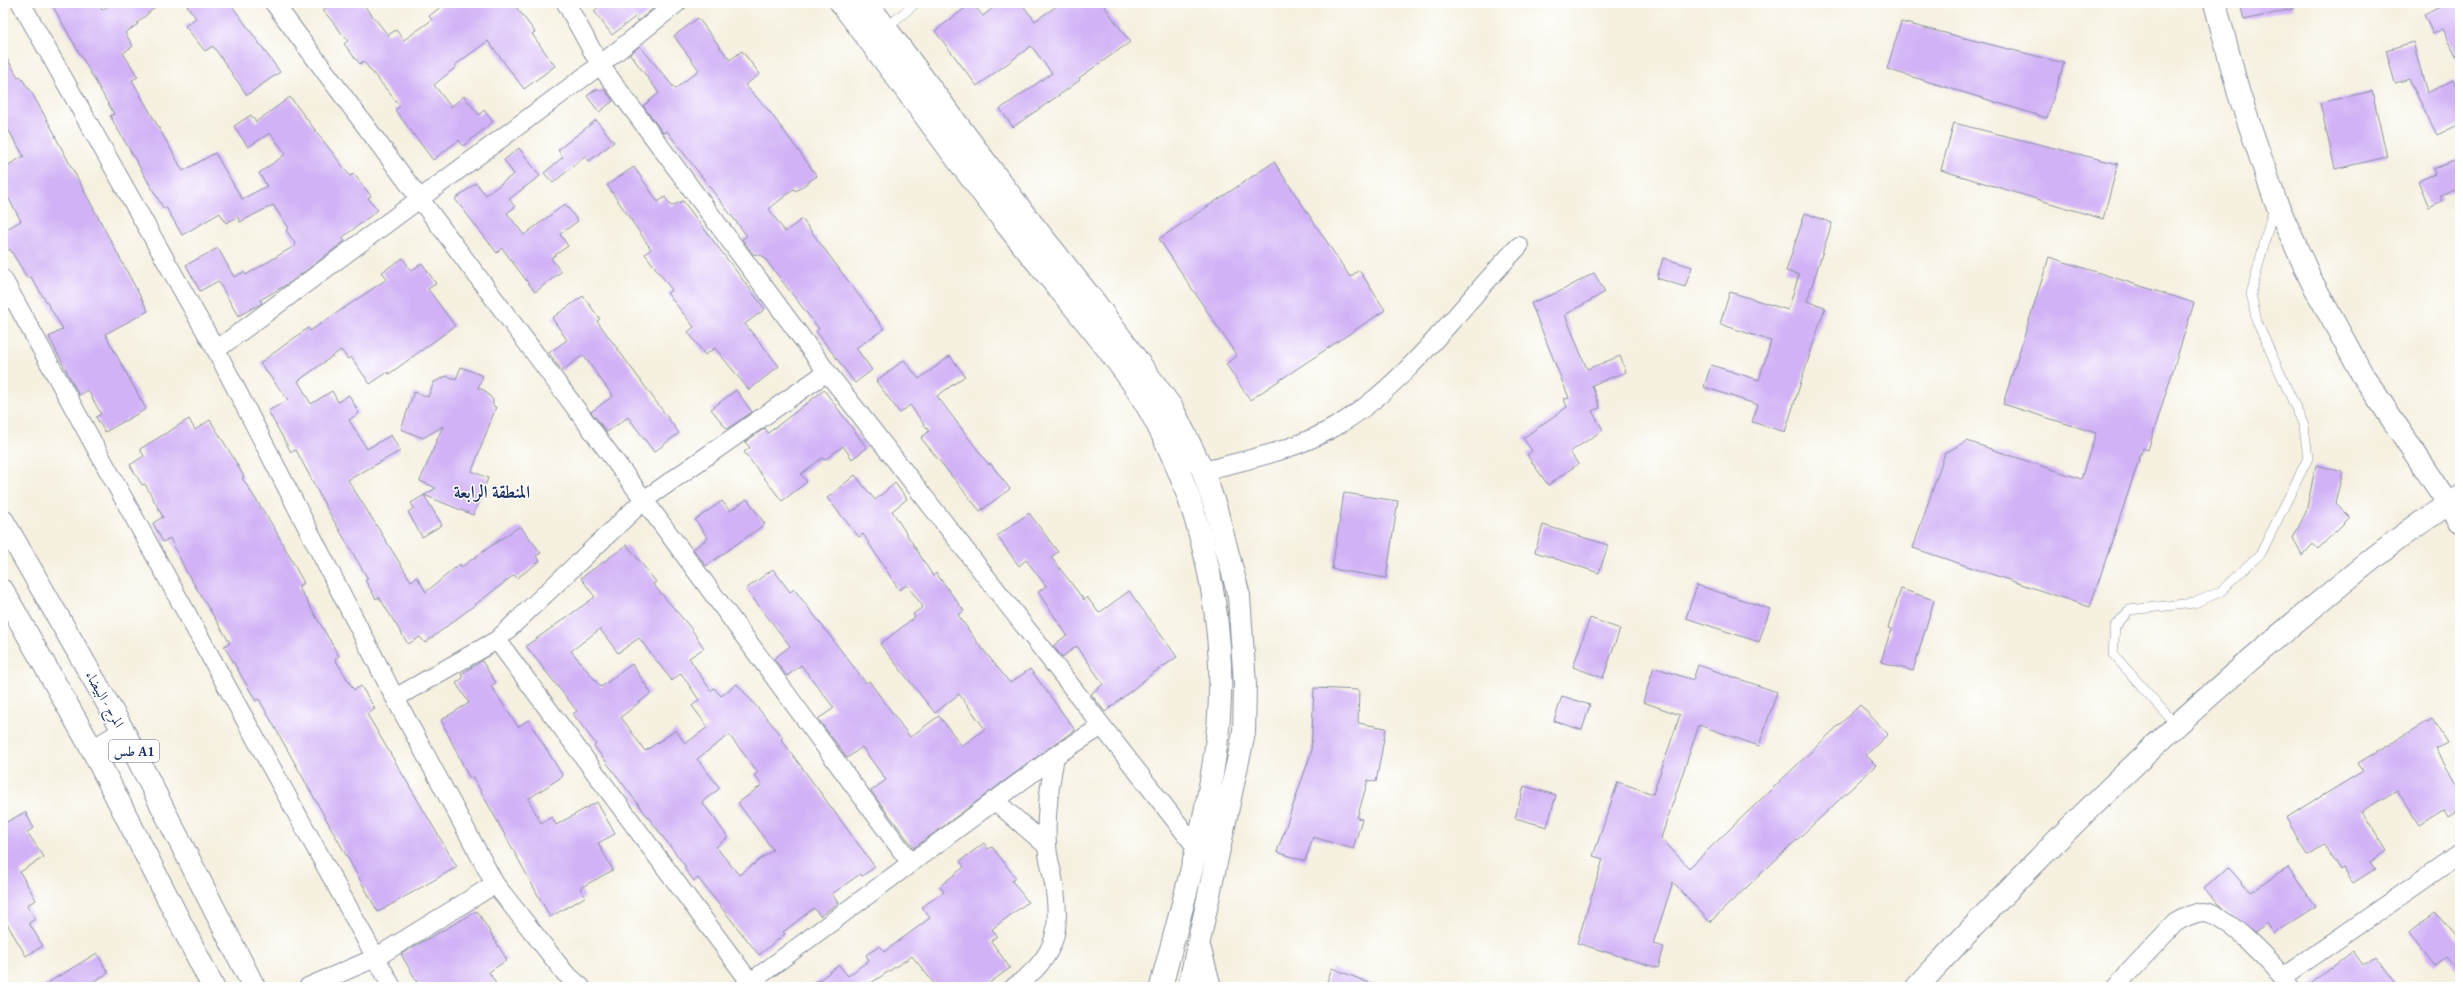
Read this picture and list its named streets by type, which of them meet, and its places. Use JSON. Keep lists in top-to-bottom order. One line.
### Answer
{"streets":{"main road":["المرج - البيضاء","طس A1"]},"districts":["المنطقة الرابعة"]}
